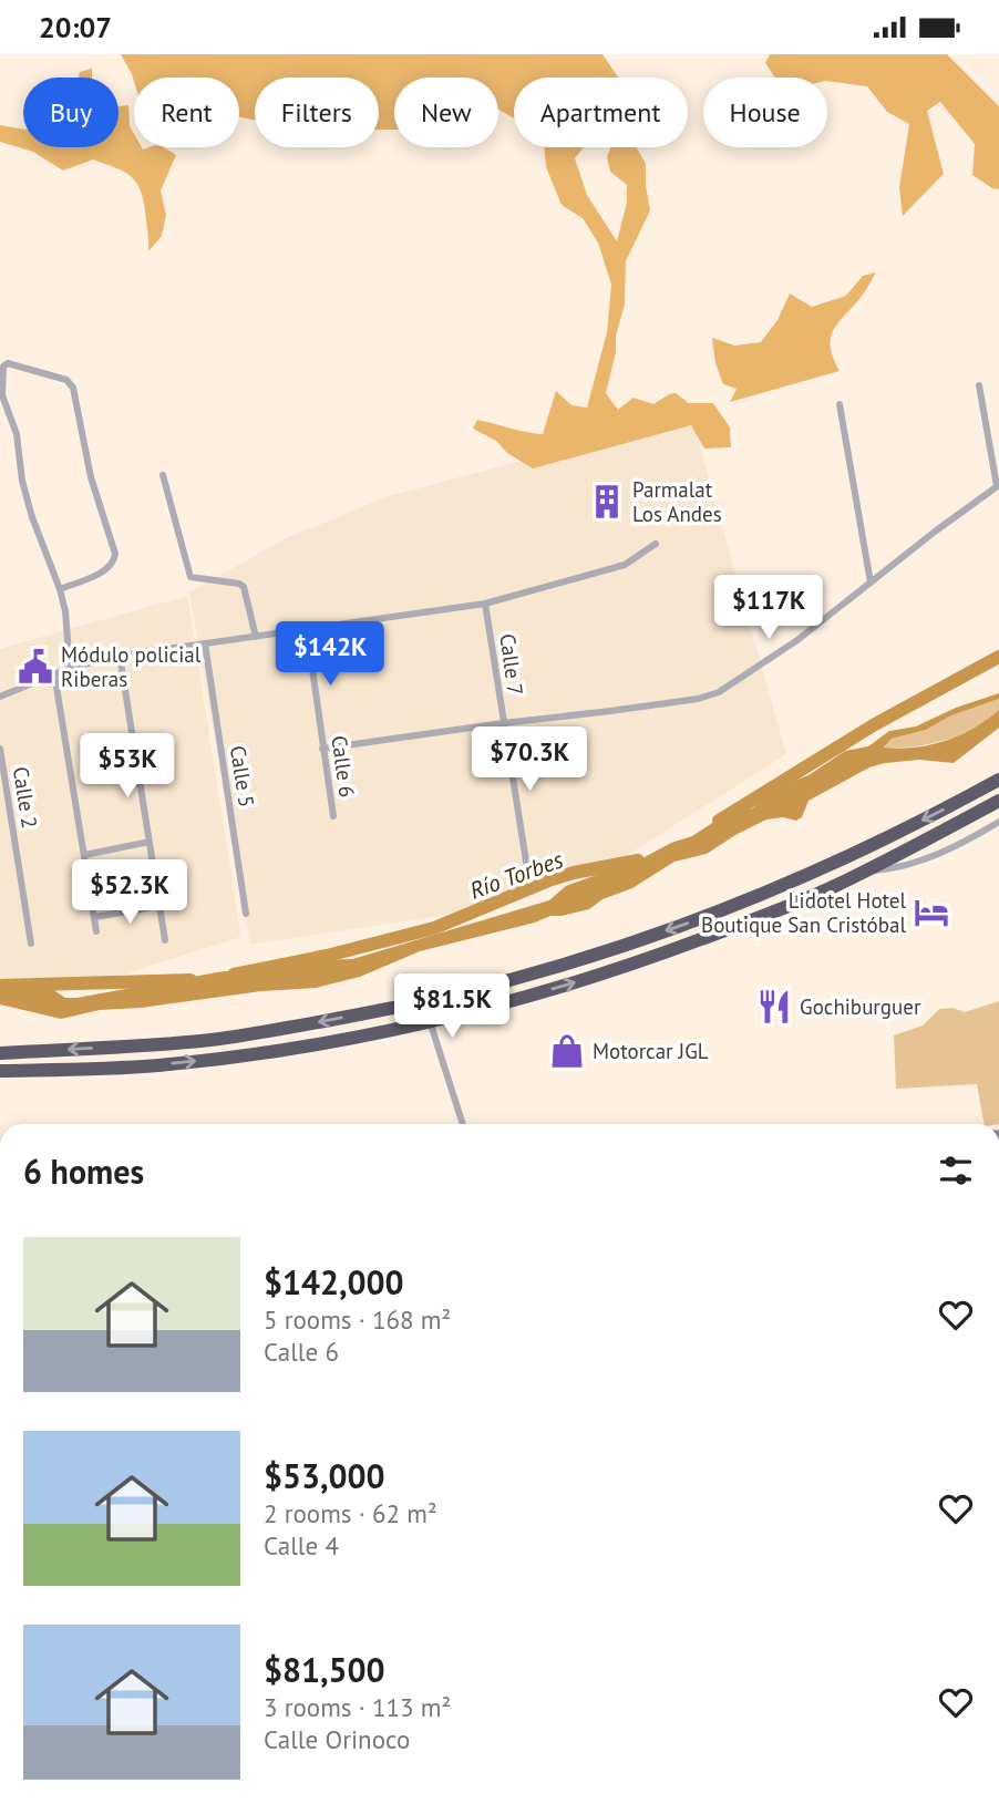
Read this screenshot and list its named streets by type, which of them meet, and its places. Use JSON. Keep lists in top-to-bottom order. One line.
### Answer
{"streets":{"street":["Calle 7","Calle 6","Calle 5","Calle 2"]},"water":["Río Torbes"],"places":{"building":["Parmalat Los Andes"],"public building":["Módulo policial Riberas"],"hotel":["Lidotel Hotel Boutique San Cristóbal"],"restaurant":["Gochiburguer"],"shop":["Motorcar JGL"]},"page":{"status":"20:07","chip":["Buy","Rent","Filters","New","Apartment","House"],"price":["$117K","$142K","$70.3K","$53K","$52.3K","$81.5K"],"heading":"6 homes","list":[{"name":"$142,000","note":"5 rooms · 168 m² · Calle 6"},{"name":"$53,000","note":"2 rooms · 62 m² · Calle 4"},{"name":"$81,500","note":"3 rooms · 113 m² · Calle Orinoco"}]}}
